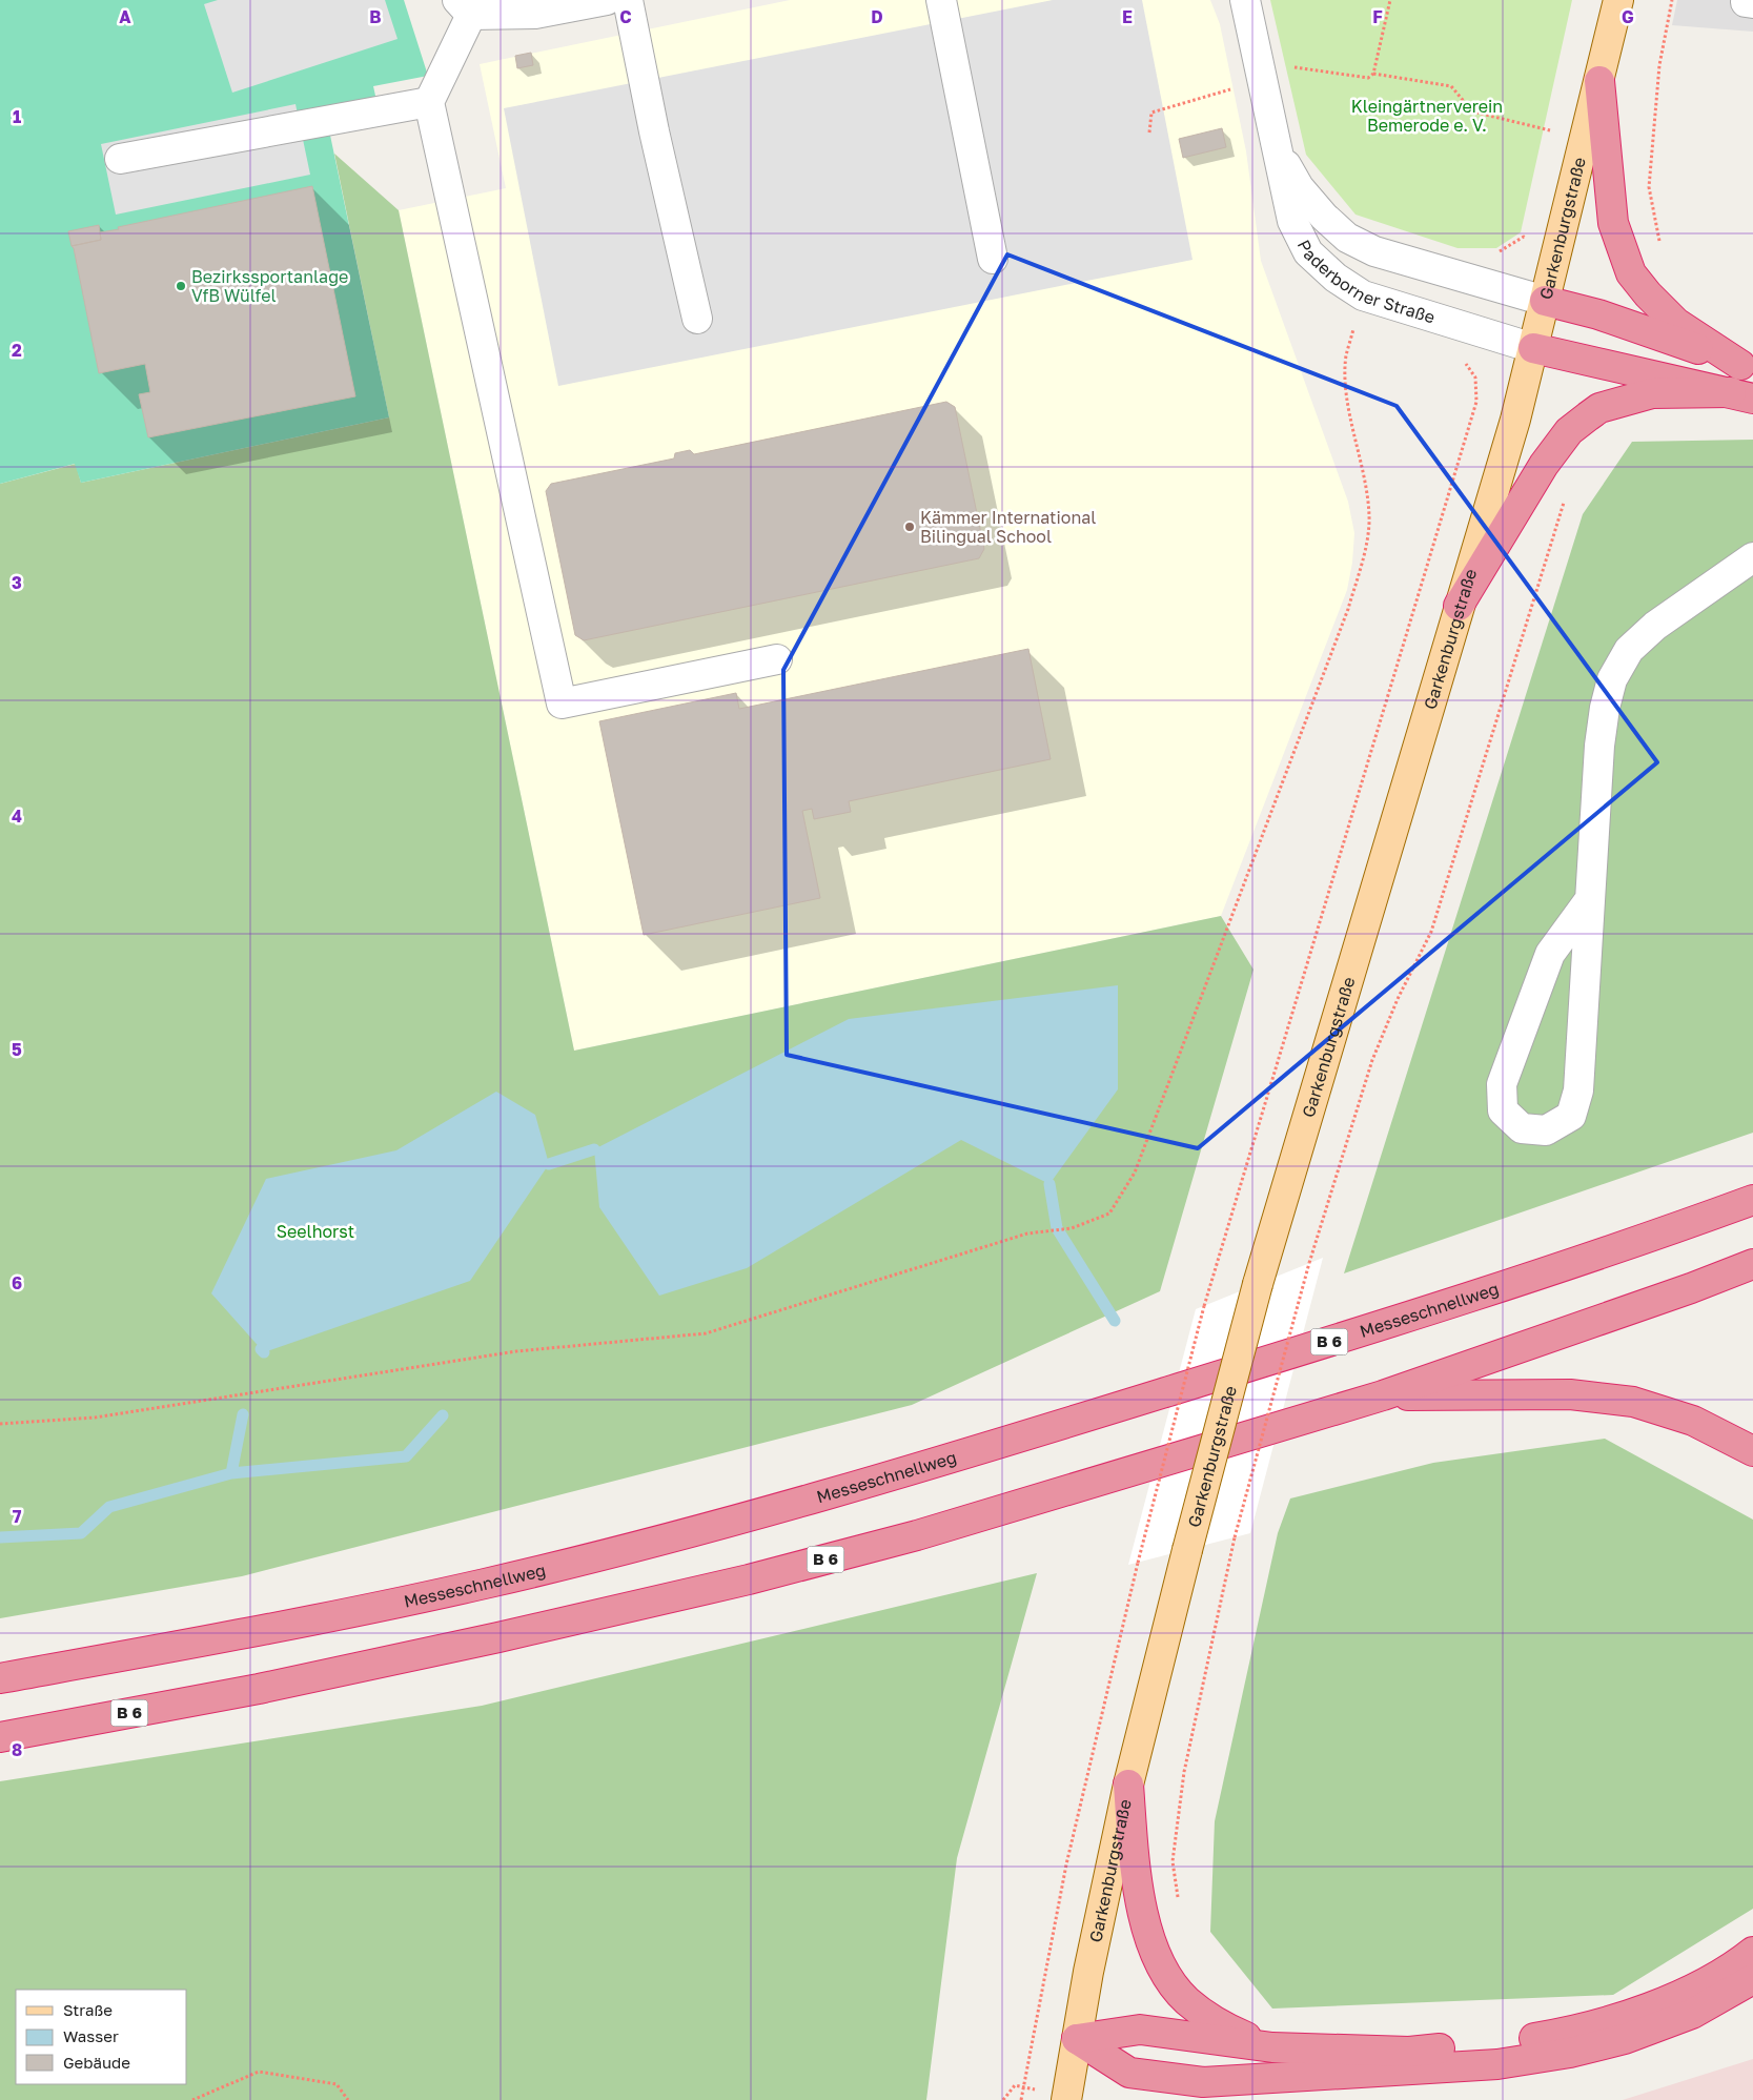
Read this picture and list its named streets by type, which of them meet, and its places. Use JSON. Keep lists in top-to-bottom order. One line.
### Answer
{"streets":{"highway":["Messeschnellweg","B 6"],"main road":["Garkenburgstraße"],"street":["Paderborner Straße"]},"crossings":[["Garkenburgstraße","Paderborner Straße"]],"parks":["Kleingärtnerverein Bemerode e. V.","Seelhorst"],"places":["Bezirkssportanlage VfB Wülfel","Kämmer International Bilingual School"],"legend":["Straße","Wasser","Gebäude"],"grid":{"columns":["A","B","C","D","E","F","G"],"rows":["1","2","3","4","5","6","7","8"]}}
